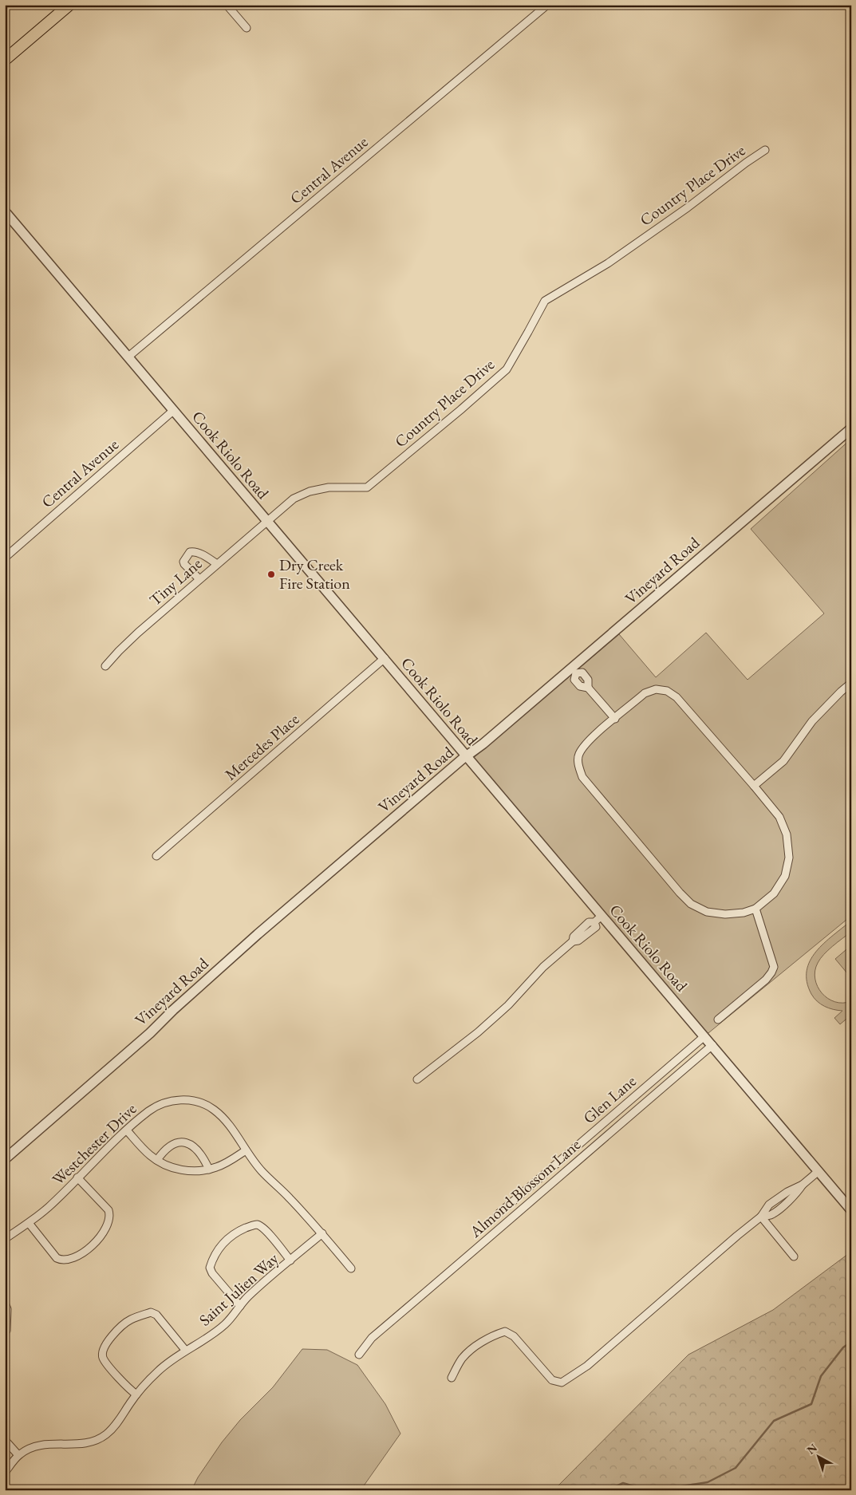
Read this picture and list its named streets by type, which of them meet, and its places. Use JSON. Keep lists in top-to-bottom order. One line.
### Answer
{"streets":{"street":["Central Avenue","Country Place Drive","Cook Riolo Road","Vineyard Road","Tiny Lane","Mercedes Place","Glen Lane","Westchester Drive","Almond Blossom Lane","Saint Julien Way"]},"crossings":[["Central Avenue","Cook Riolo Road"],["Country Place Drive","Cook Riolo Road"],["Country Place Drive","Tiny Lane"],["Cook Riolo Road","Vineyard Road"],["Cook Riolo Road","Tiny Lane"],["Cook Riolo Road","Mercedes Place"],["Cook Riolo Road","Glen Lane"],["Cook Riolo Road","Almond Blossom Lane"],["Westchester Drive","Saint Julien Way"]],"places":["Dry Creek Fire Station"],"north":"top left"}
